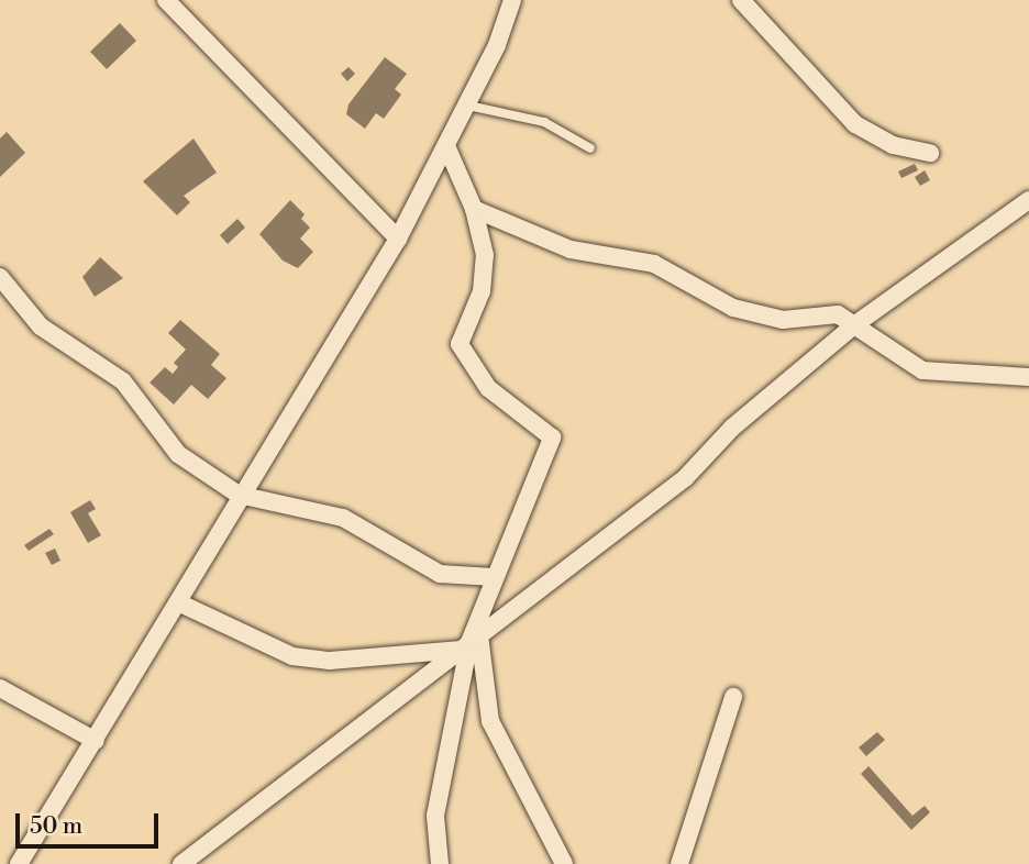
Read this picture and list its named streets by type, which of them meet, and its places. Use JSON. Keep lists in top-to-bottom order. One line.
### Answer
{"scale_bar":"50 m"}
